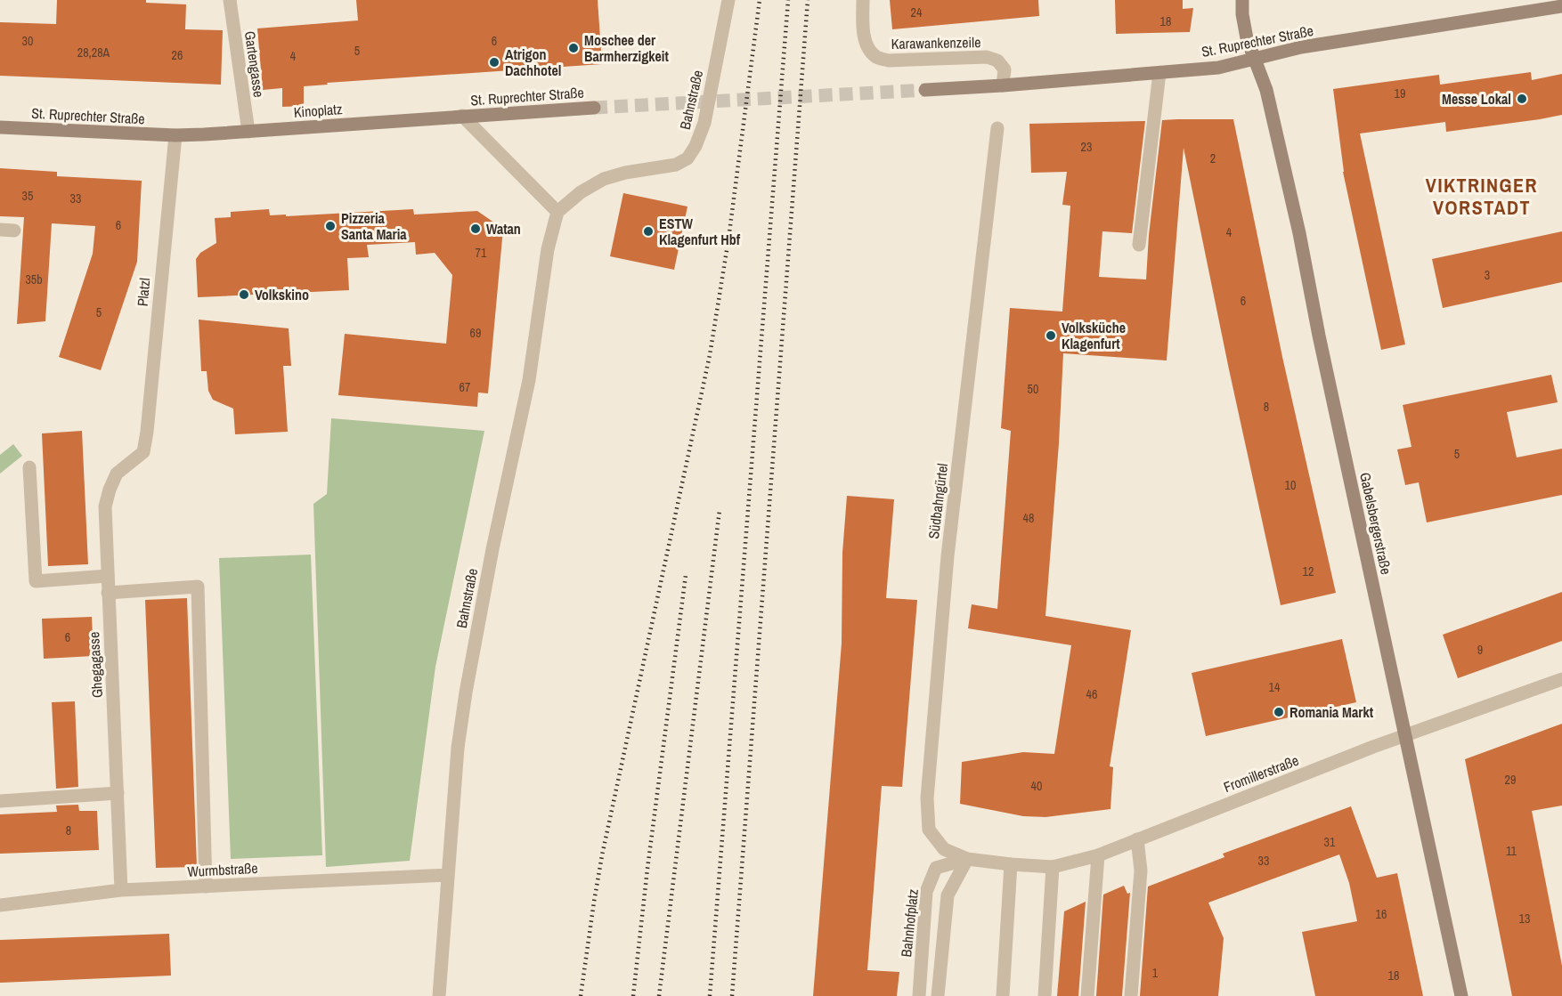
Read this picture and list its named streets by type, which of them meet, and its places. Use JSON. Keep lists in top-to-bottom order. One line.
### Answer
{"streets":{"street":["St. Ruprechter Straße","Karawankenzeile","Gartengasse","Bahnstraße","Kinoplatz","Platzl","Südbahngürtel","Gabelsbergerstraße","Ghegagasse","Fromillerstraße","Wurmbstraße","Bahnhofplatz"]},"crossings":[["St. Ruprechter Straße","Karawankenzeile"],["St. Ruprechter Straße","Kinoplatz"],["St. Ruprechter Straße","Platzl"],["St. Ruprechter Straße","Gabelsbergerstraße"],["Gartengasse","Kinoplatz"],["Bahnstraße","Wurmbstraße"],["Kinoplatz","Platzl"],["Platzl","Ghegagasse"],["Südbahngürtel","Fromillerstraße"],["Südbahngürtel","Bahnhofplatz"],["Gabelsbergerstraße","Fromillerstraße"],["Ghegagasse","Wurmbstraße"],["Fromillerstraße","Bahnhofplatz"]],"districts":["VIKTRINGER VORSTADT"],"places":["Moschee der Barmherzigkeit","Atrigon Dachhotel","Messe Lokal","Pizzeria Santa Maria","Watan","ESTW Klagenfurt Hbf","Volkskino","Volksküche Klagenfurt","Romania Markt"],"house_numbers":["24","18","30","6","5","28,28A","26","4","19","23","2","35","33","6","4","71","3","35b","6","5","69","67","50","8","5","10","48","12","6","9","14","46","29","40","8","31","11","33","16","13","1","18"]}
